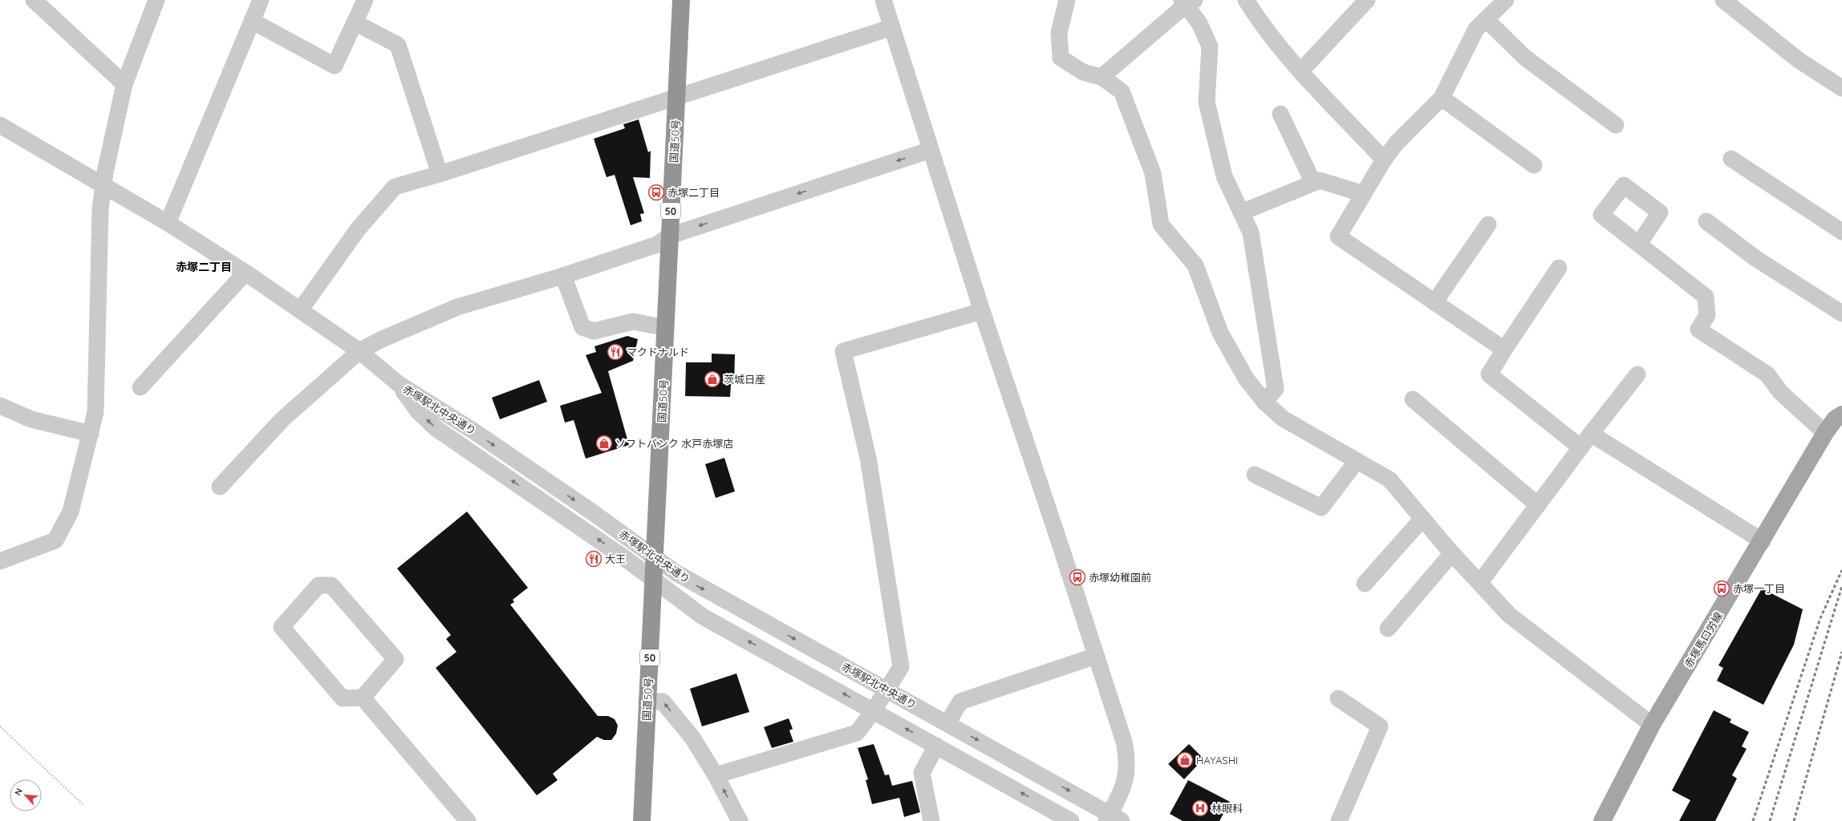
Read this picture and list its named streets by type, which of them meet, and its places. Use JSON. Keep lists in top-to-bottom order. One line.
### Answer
{"streets":{"highway":["国道50号","50"],"main road":["赤塚馬口労線"],"street":["赤塚駅北中央通り"]},"crossings":[["国道50号","赤塚駅北中央通り"]],"districts":["赤塚二丁目"],"places":{"bus stop":["赤塚二丁目","赤塚幼稚園前","赤塚一丁目"],"restaurant":["マクドナルド","大王"],"shop":["茨城日産","ソフトバンク 水戸赤塚店","HAYASHI"],"hospital":["林眼科"]},"north":"top left"}
